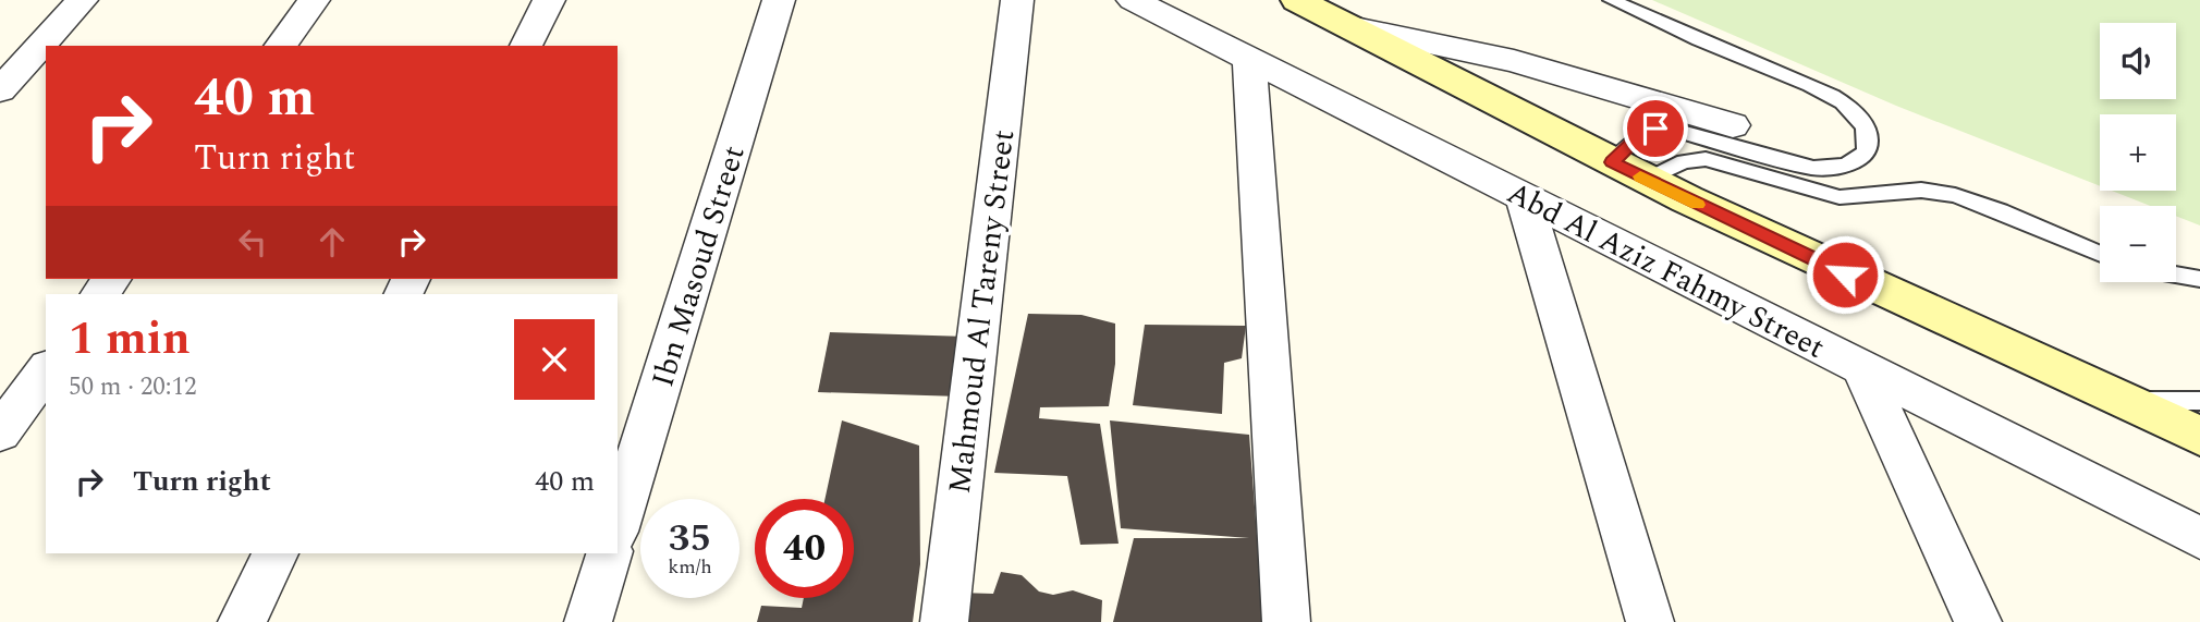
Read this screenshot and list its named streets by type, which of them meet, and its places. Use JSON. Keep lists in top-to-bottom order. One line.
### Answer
{"streets":{"street":["Ibn Masoud Street","Abd Al Aziz Fahmy Street","Mahmoud Al Tareny Street"]},"page":{"map_buttons":["+","−"],"turn":["40 m","Turn right"],"heading":["1 min","50 m · 20:12"],"list":[{"name":"Turn right","value":"40 m"}],"speed":"35 km/h","limit":"40"}}
